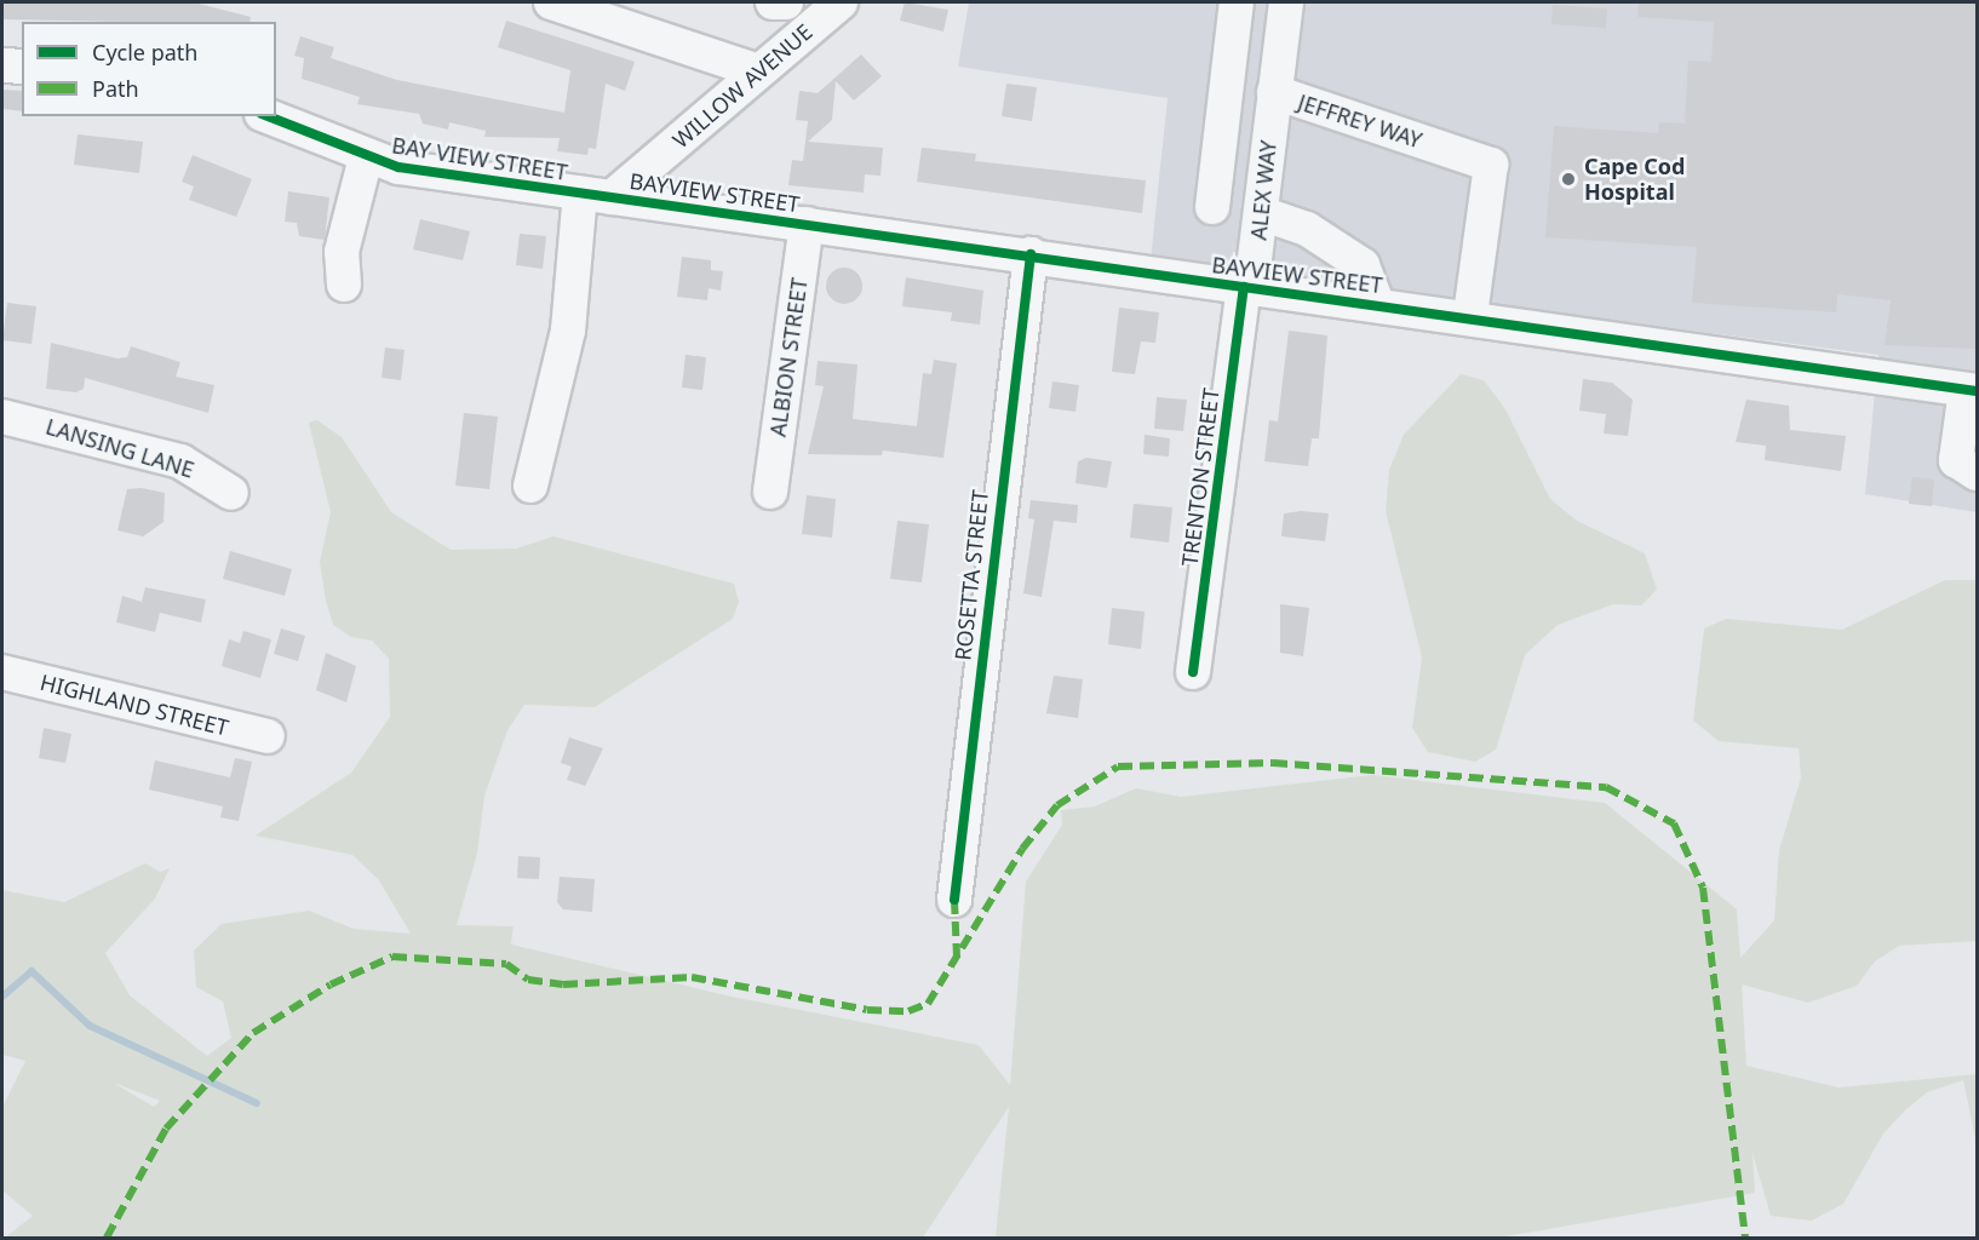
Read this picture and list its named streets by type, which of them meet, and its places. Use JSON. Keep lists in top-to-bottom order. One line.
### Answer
{"streets":{"street":["WILLOW AVENUE","JEFFREY WAY","BAY VIEW STREET","ALEX WAY","BAYVIEW STREET","ALBION STREET","LANSING LANE","TRENTON STREET","ROSETTA STREET","HIGHLAND STREET"]},"crossings":[["WILLOW AVENUE","BAY VIEW STREET"],["WILLOW AVENUE","BAYVIEW STREET"],["JEFFREY WAY","ALEX WAY"],["JEFFREY WAY","BAYVIEW STREET"],["BAY VIEW STREET","BAYVIEW STREET"],["ALEX WAY","BAYVIEW STREET"],["ALEX WAY","TRENTON STREET"],["BAYVIEW STREET","ALBION STREET"],["BAYVIEW STREET","TRENTON STREET"],["BAYVIEW STREET","ROSETTA STREET"]],"places":["Cape Cod Hospital"],"legend":["Cycle path","Path"]}
